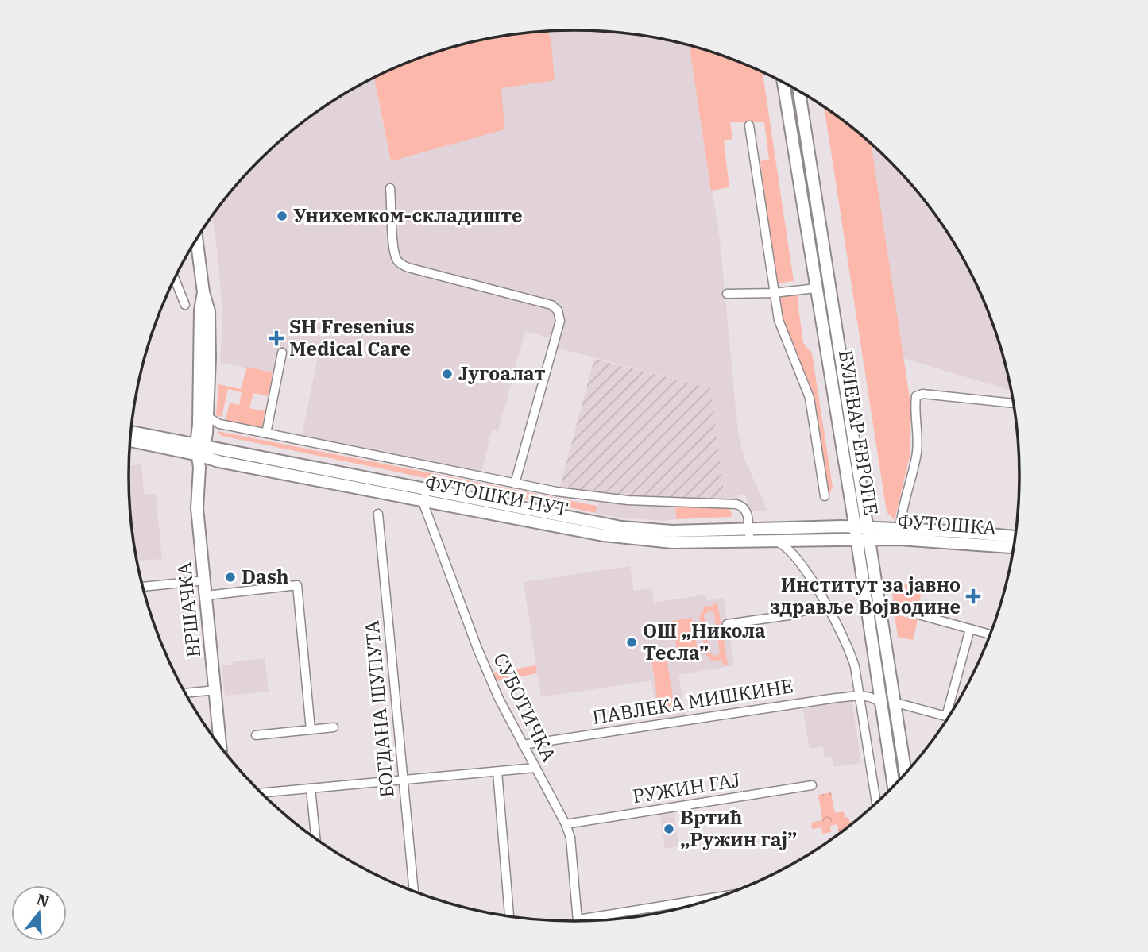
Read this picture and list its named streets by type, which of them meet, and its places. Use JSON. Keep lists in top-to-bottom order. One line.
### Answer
{"streets":{"main road":["БУЛЕВАР ЕВРОПЕ","ФУТОШКИ ПУТ","ФУТОШКА","ВРШАЧКА"],"street":["ПАВЛЕКА МИШКИНЕ","СУБОТИЧКА","БОГДАНА ШУПУТА","РУЖИН ГАЈ"]},"crossings":[["БУЛЕВАР ЕВРОПЕ","ФУТОШКИ ПУТ"],["БУЛЕВАР ЕВРОПЕ","ФУТОШКА"],["ФУТОШКИ ПУТ","ФУТОШКА"],["ФУТОШКИ ПУТ","ВРШАЧКА"],["ФУТОШКИ ПУТ","СУБОТИЧКА"],["ПАВЛЕКА МИШКИНЕ","СУБОТИЧКА"],["СУБОТИЧКА","РУЖИН ГАЈ"]],"places":{"other":["Унихемком-складиште","Југоалат","Dash","ОШ „Никола Тесла”","Вртић „Ружин гај”"],"health":["SH Fresenius Medical Care","Институт за јавно здравље Војводине"]},"north":"top"}
